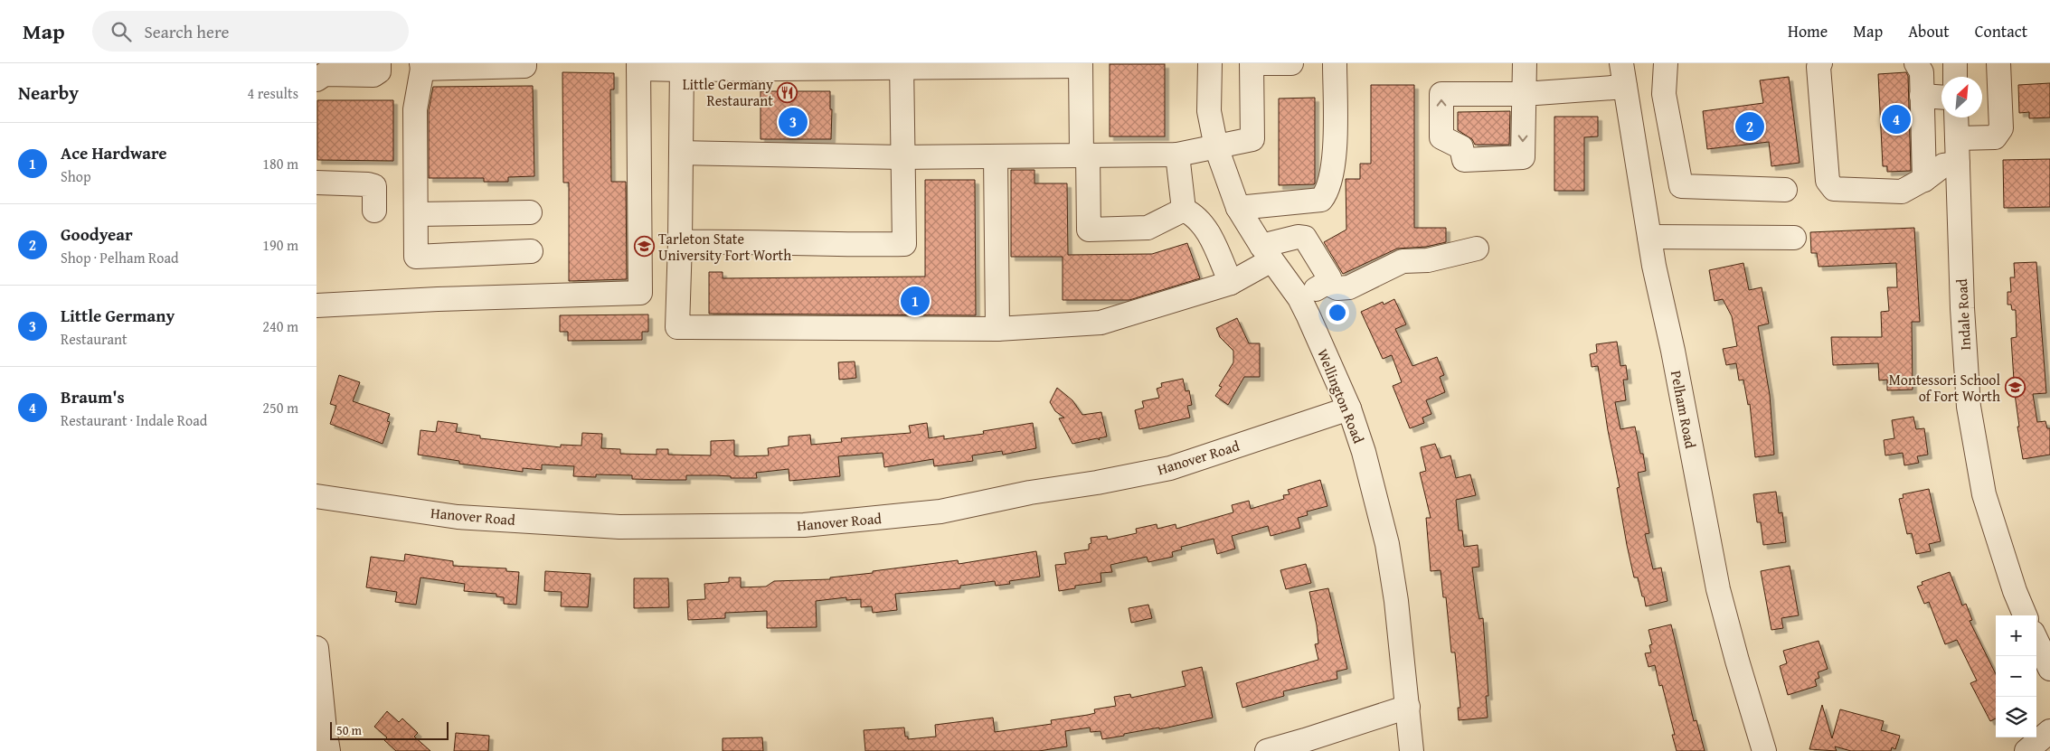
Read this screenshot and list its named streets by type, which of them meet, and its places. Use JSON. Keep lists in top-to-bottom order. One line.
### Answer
{"streets":{"street":["Indale Road","Wellington Road","Pelham Road","Hanover Road"]},"crossings":[["Wellington Road","Hanover Road"]],"places":{"restaurant":["Little Germany Restaurant"],"school or university":["Tarleton State University Fort Worth","Montessori School of Fort Worth"]},"scale_bar":"50 m","north":"top right","page":{"header":"Map","search":"Search here","nav":["Home","Map","About","Contact"],"heading":["Nearby","4 results"],"pins":["4","3","2","1"],"list":[{"mark":"1","name":"Ace Hardware","note":"Shop","value":"180 m"},{"mark":"2","name":"Goodyear","note":"Shop · Pelham Road","value":"190 m"},{"mark":"3","name":"Little Germany","note":"Restaurant","value":"240 m"},{"mark":"4","name":"Braum's","note":"Restaurant · Indale Road","value":"250 m"}],"map_buttons":["+","−"],"scale":"50 m"}}
